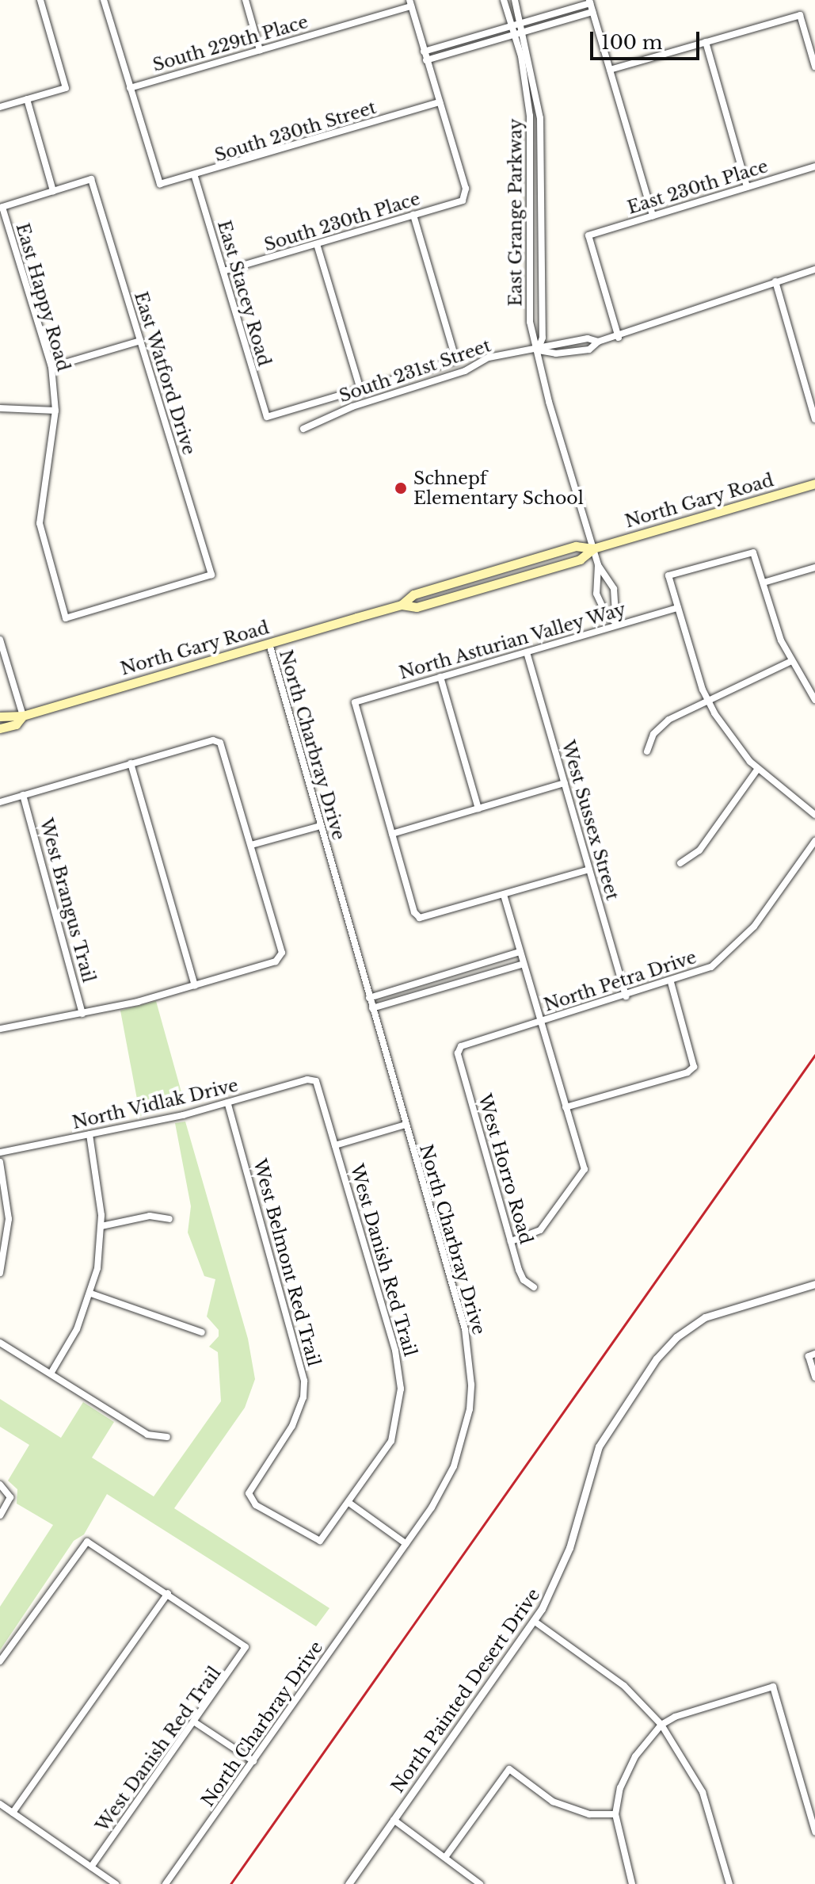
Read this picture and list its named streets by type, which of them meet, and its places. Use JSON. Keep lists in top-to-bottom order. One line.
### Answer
{"streets":{"main road":["North Gary Road"],"street":["South 229th Place","South 230th Street","East 230th Place","East Grange Parkway","South 230th Place","East Stacey Road","East Happy Road","South 231st Street","East Watford Drive","North Asturian Valley Way","North Charbray Drive","West Sussex Street","West Brangus Trail","North Petra Drive","North Vidlak Drive","West Horro Road","West Danish Red Trail","West Belmont Red Trail","North Painted Desert Drive"]},"crossings":[["South 229th Place","South 230th Street"],["South 230th Street","South 230th Place"],["South 230th Street","East Stacey Road"],["East 230th Place","South 231st Street"],["East Grange Parkway","South 231st Street"],["East Grange Parkway","North Gary Road"],["South 230th Place","East Stacey Road"],["South 230th Place","South 231st Street"],["East Stacey Road","South 231st Street"],["East Happy Road","East Watford Drive"],["North Gary Road","North Charbray Drive"],["North Asturian Valley Way","West Sussex Street"],["West Sussex Street","North Petra Drive"],["North Petra Drive","West Horro Road"],["North Vidlak Drive","West Danish Red Trail"],["North Vidlak Drive","West Belmont Red Trail"],["West Danish Red Trail","West Belmont Red Trail"]],"places":["Schnepf Elementary School"],"scale_bar":"100 m"}
